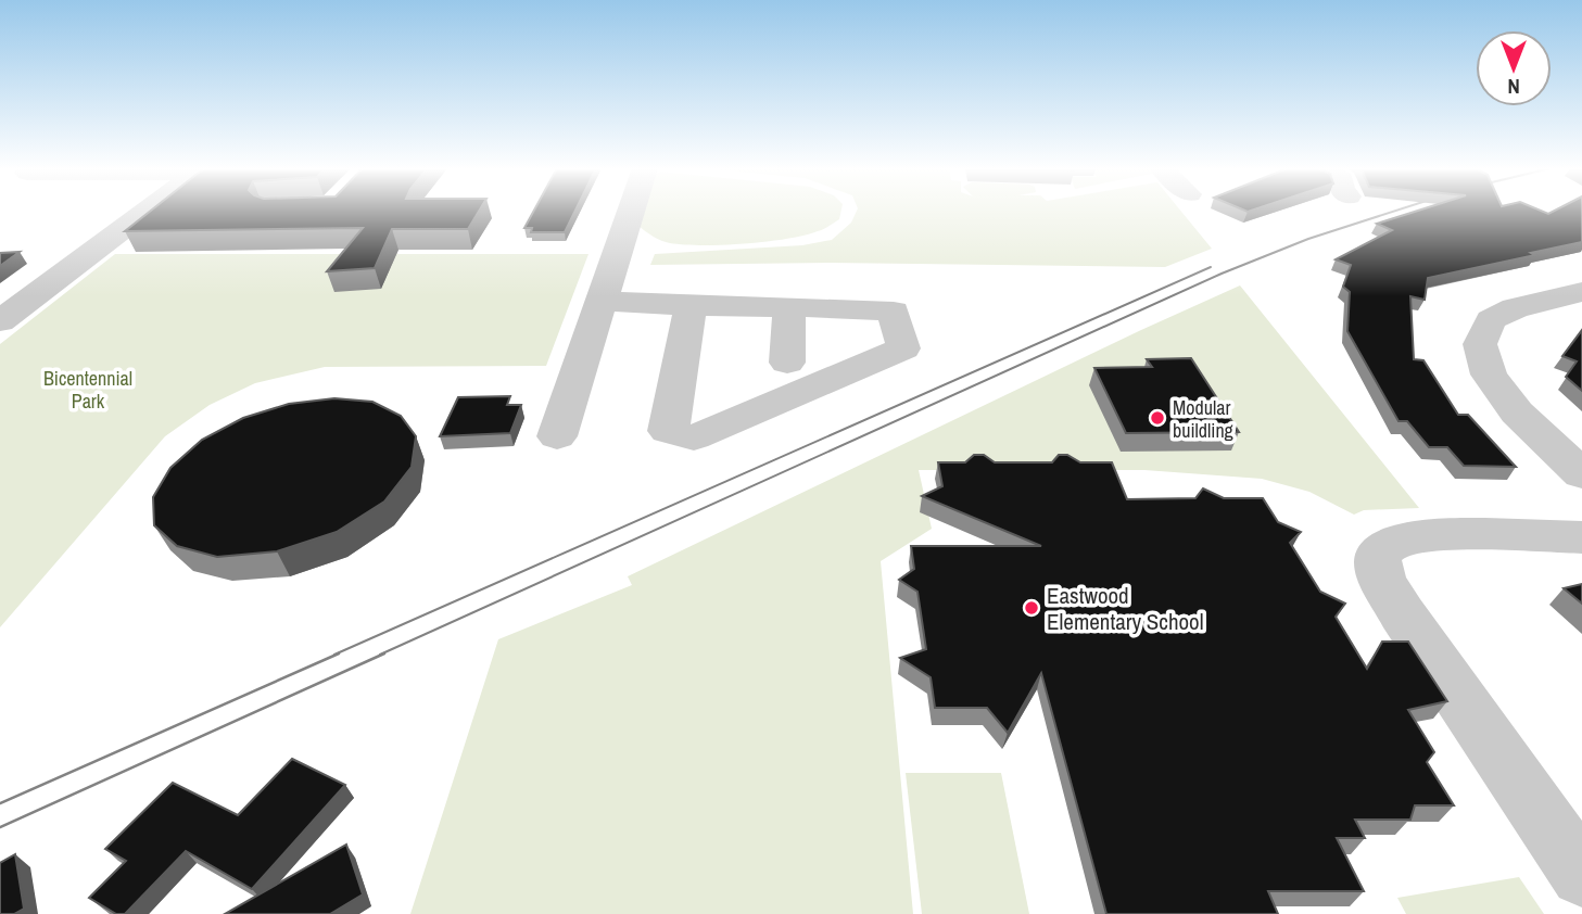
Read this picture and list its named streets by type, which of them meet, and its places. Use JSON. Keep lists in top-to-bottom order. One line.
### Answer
{"parks":["Bicentennial Park"],"places":["Modular buildling","Eastwood Elementary School"],"north":"bottom"}
